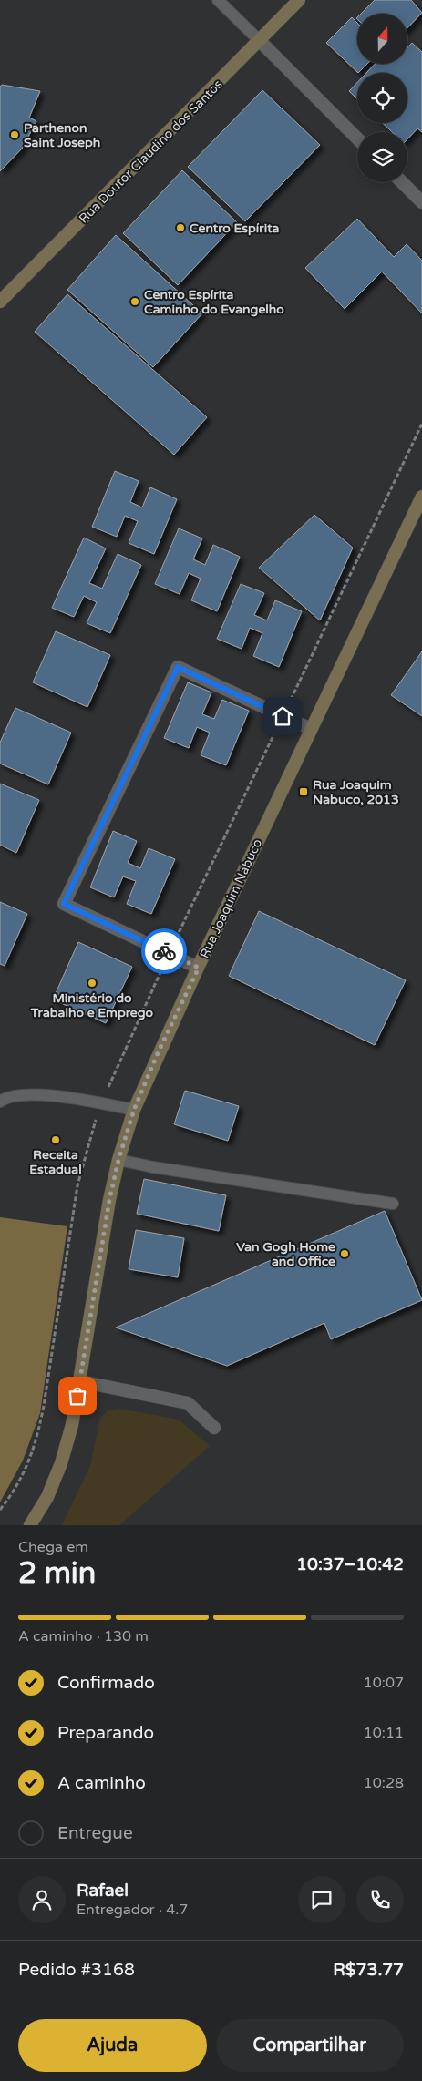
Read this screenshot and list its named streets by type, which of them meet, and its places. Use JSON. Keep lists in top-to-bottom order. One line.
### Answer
{"streets":{"main road":["Rua Doutor Claudino dos Santos","Rua Joaquim Nabuco"]},"places":{"other":["Parthenon Saint Joseph","Centro Espírita","Centro Espírita Caminho do Evangelho","Ministério do Trabalho e Emprego","Receita Estadual","Van Gogh Home and Office"],"transit":["Rua Joaquim Nabuco, 2013"]},"north":"top","page":{"heading":["2 min","Chega em","10:37–10:42"],"panel":["Rafael","Entregador · 4.7","Pedido #3168","R$73.77"],"bar":"A caminho · 130 m","list":[["Confirmado","10:07"],["Preparando","10:11"],["A caminho","10:28"],"Entregue"],"buttons":["Ajuda","Compartilhar"]}}
